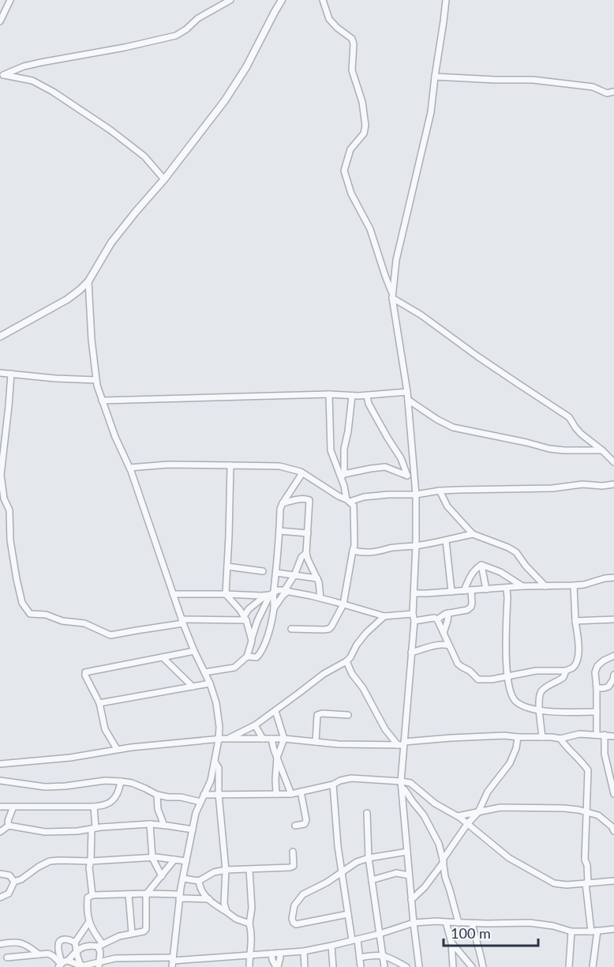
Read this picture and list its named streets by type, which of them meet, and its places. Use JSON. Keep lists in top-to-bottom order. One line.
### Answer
{"scale_bar":"100 m"}
